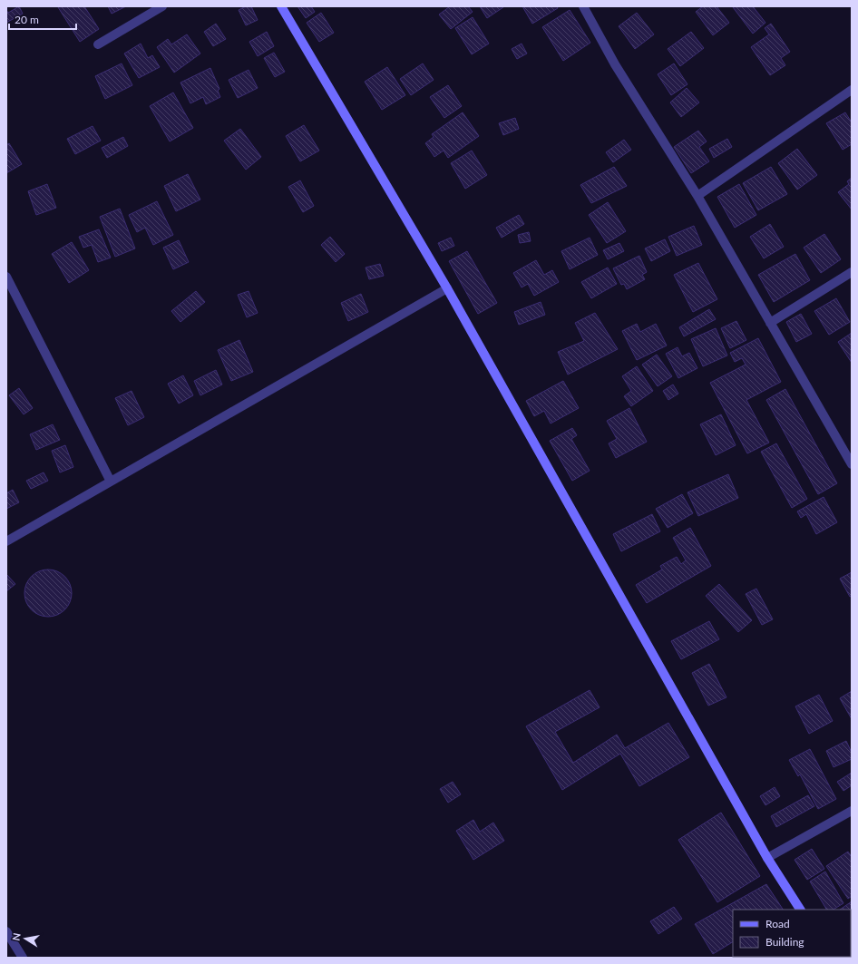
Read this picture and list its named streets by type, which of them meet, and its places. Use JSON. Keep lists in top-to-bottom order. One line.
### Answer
{"legend":["Road","Building"],"scale_bar":"20 m","north":"left"}
